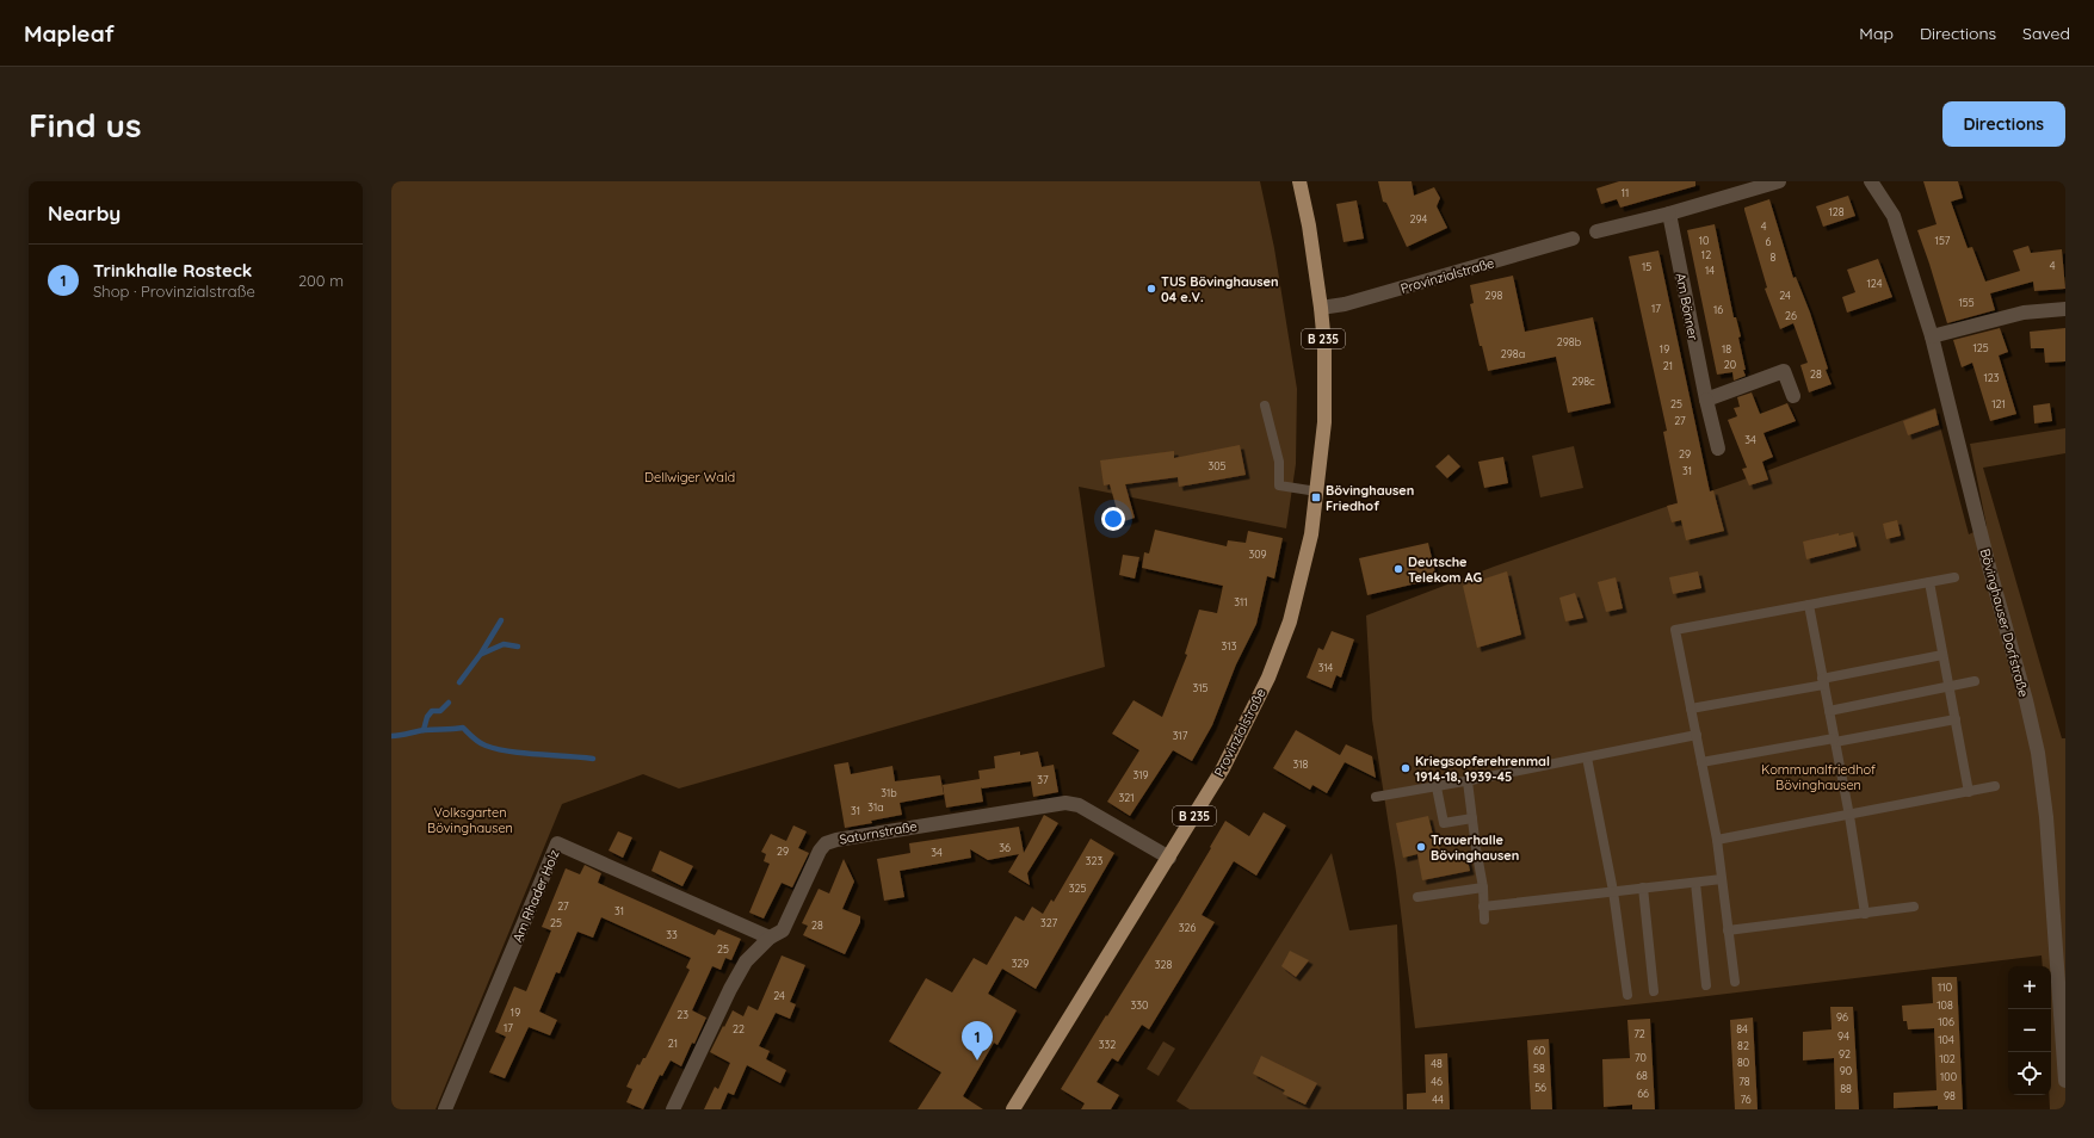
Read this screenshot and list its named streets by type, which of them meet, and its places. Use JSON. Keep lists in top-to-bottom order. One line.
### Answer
{"streets":{"main road":["Provinzialstraße","B 235"],"street":["Am Bönner","Bövinghauser Dorfstraße","Saturnstraße","Am Rhader Holz"]},"crossings":[["Provinzialstraße","Saturnstraße"],["Saturnstraße","Am Rhader Holz"]],"parks":["Dellwiger Wald","Kommunalfriedhof Bövinghausen","Volksgarten Bövinghausen"],"places":{"other":["TUS Bövinghausen 04 e.V.","Deutsche Telekom AG","Kriegsopferehrenmal 1914-18, 1939-45","Trauerhalle Bövinghausen"],"transit":["Bövinghausen Friedhof"]},"house_numbers":["11","128","294","4","10","157","6","12","8","4","15","14","124","298","24","155","17","16","26","298b","125","19","18","298a","20","21","28","123","298c","25","121","27","34","29","305","31","309","311","313","314","315","317","318","319","37","31b","321","31a","31","36","29","34","323","325","27","31","25","327","28","326","33","25","329","328","110","24","330","108","19","23","96","106","17","22","84","72","94","104","21","332","82","60","92","70","102","80","48","58","90","68","100","46","78","56","88","66","98","44","76"],"page":{"header":"Mapleaf","nav":["Map","Directions","Saved"],"buttons":"Directions","title":"Find us","heading":"Nearby","list":[{"mark":"1","name":"Trinkhalle Rosteck","note":"Shop · Provinzialstraße","value":"200 m"}],"map_buttons":["+","−"],"pins":"1"}}
